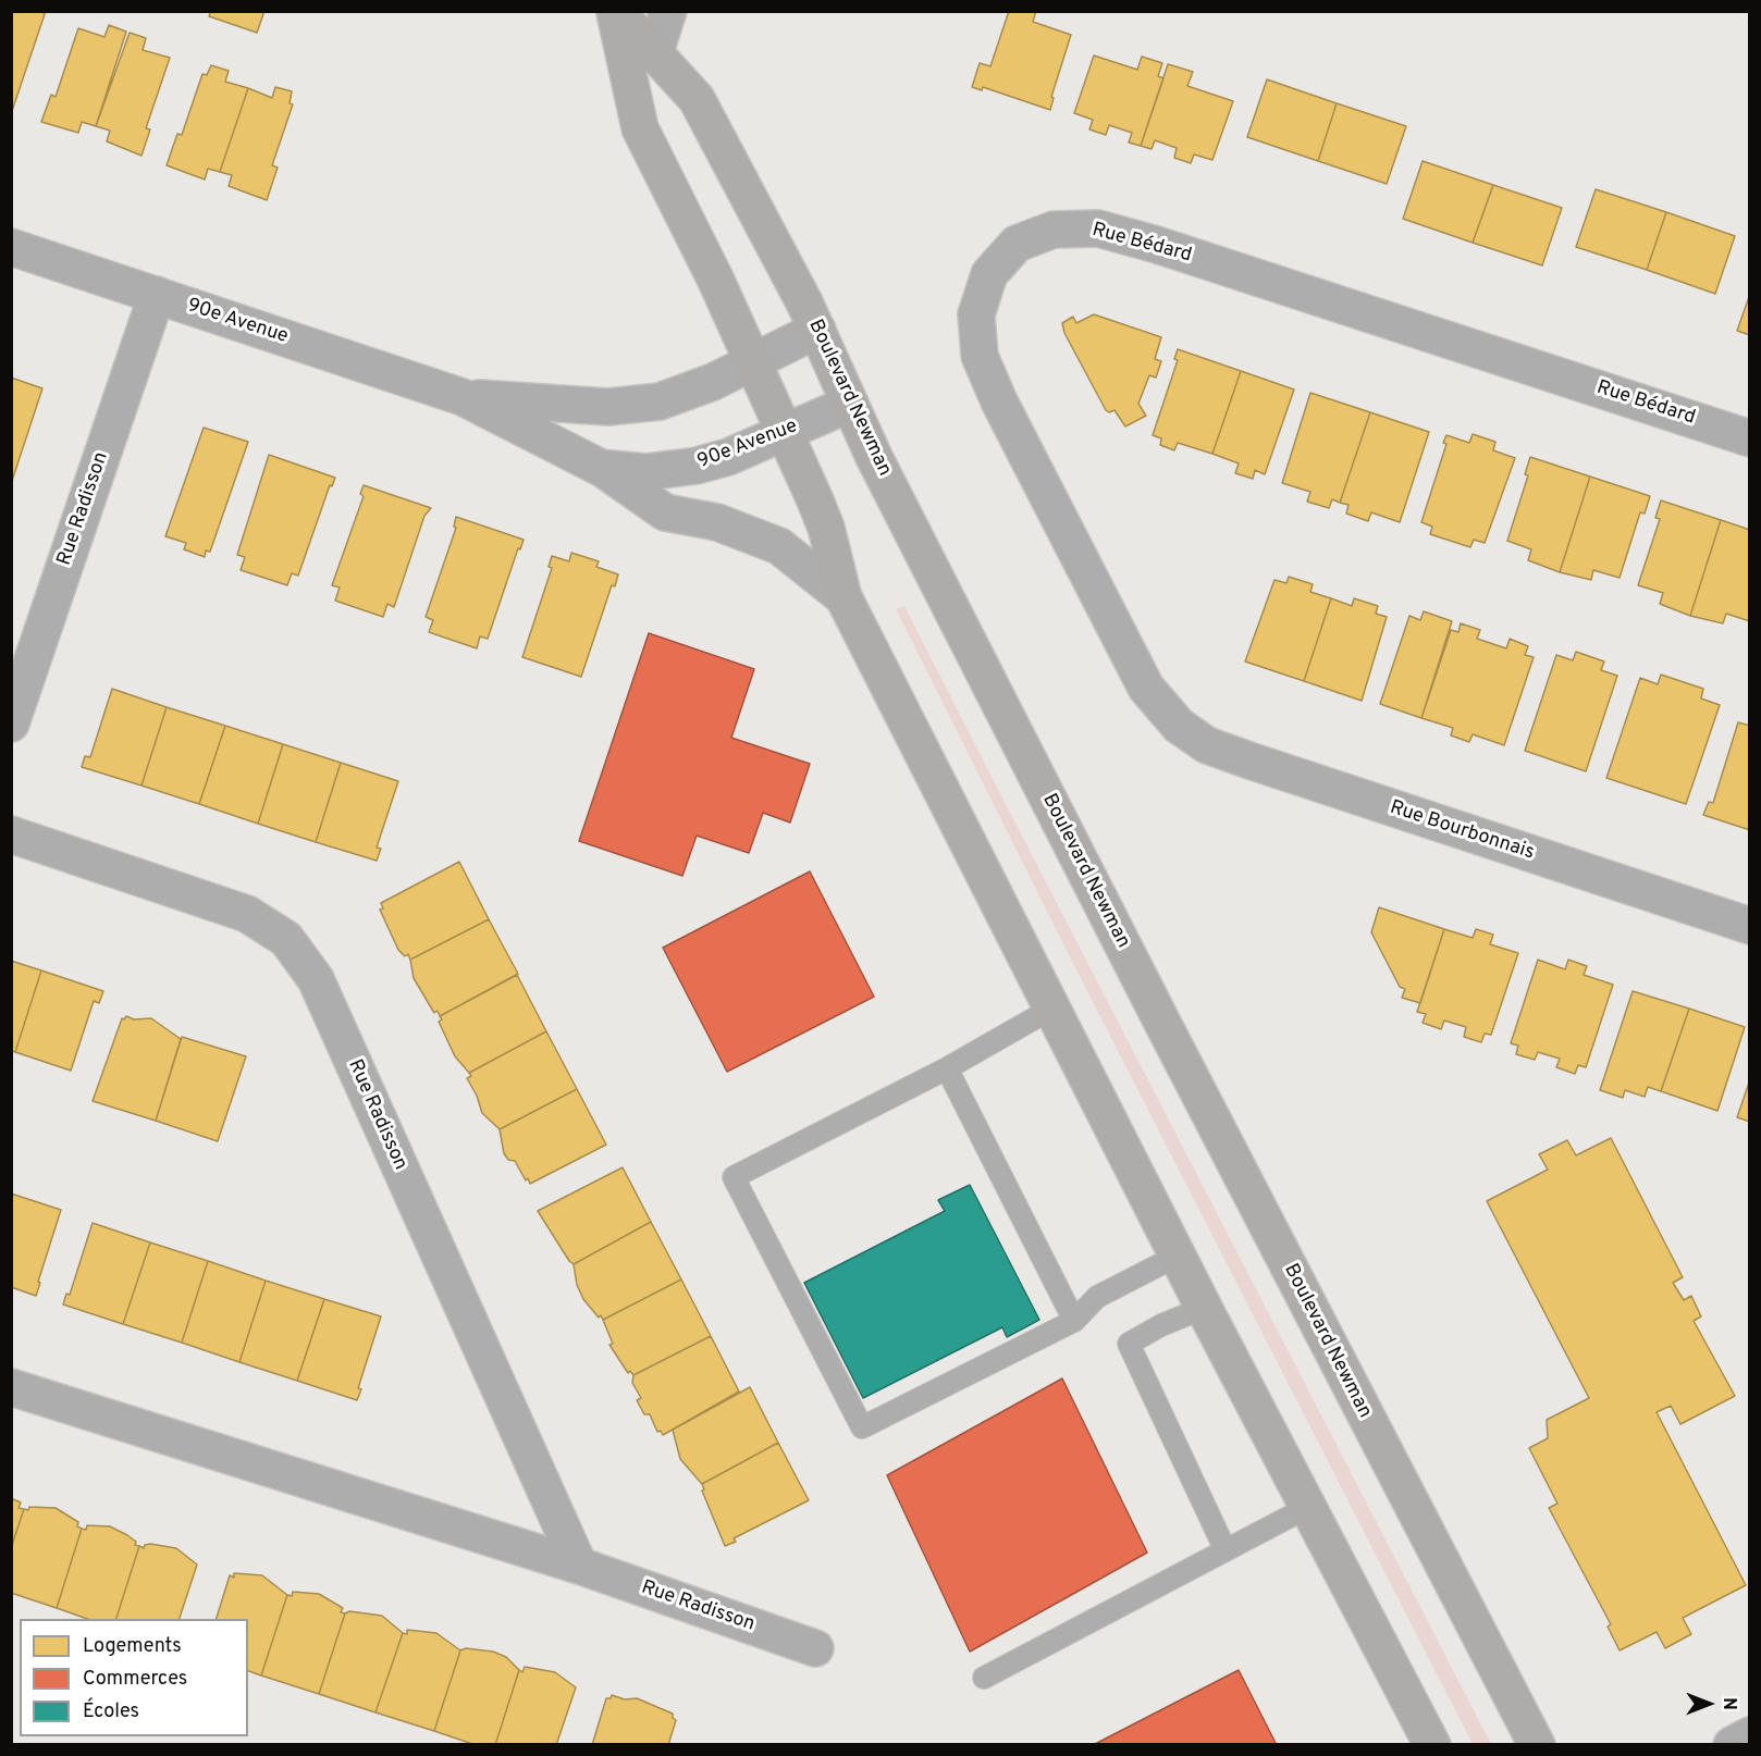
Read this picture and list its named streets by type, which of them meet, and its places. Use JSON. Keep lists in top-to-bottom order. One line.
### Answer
{"streets":{"main road":["Boulevard Newman"],"street":["Rue Bédard","90e Avenue","Rue Radisson","Rue Bourbonnais"]},"crossings":[["Rue Bédard","Rue Bourbonnais"],["90e Avenue","Boulevard Newman"],["90e Avenue","Rue Radisson"]],"legend":["Logements","Commerces","Écoles"],"north":"right"}
